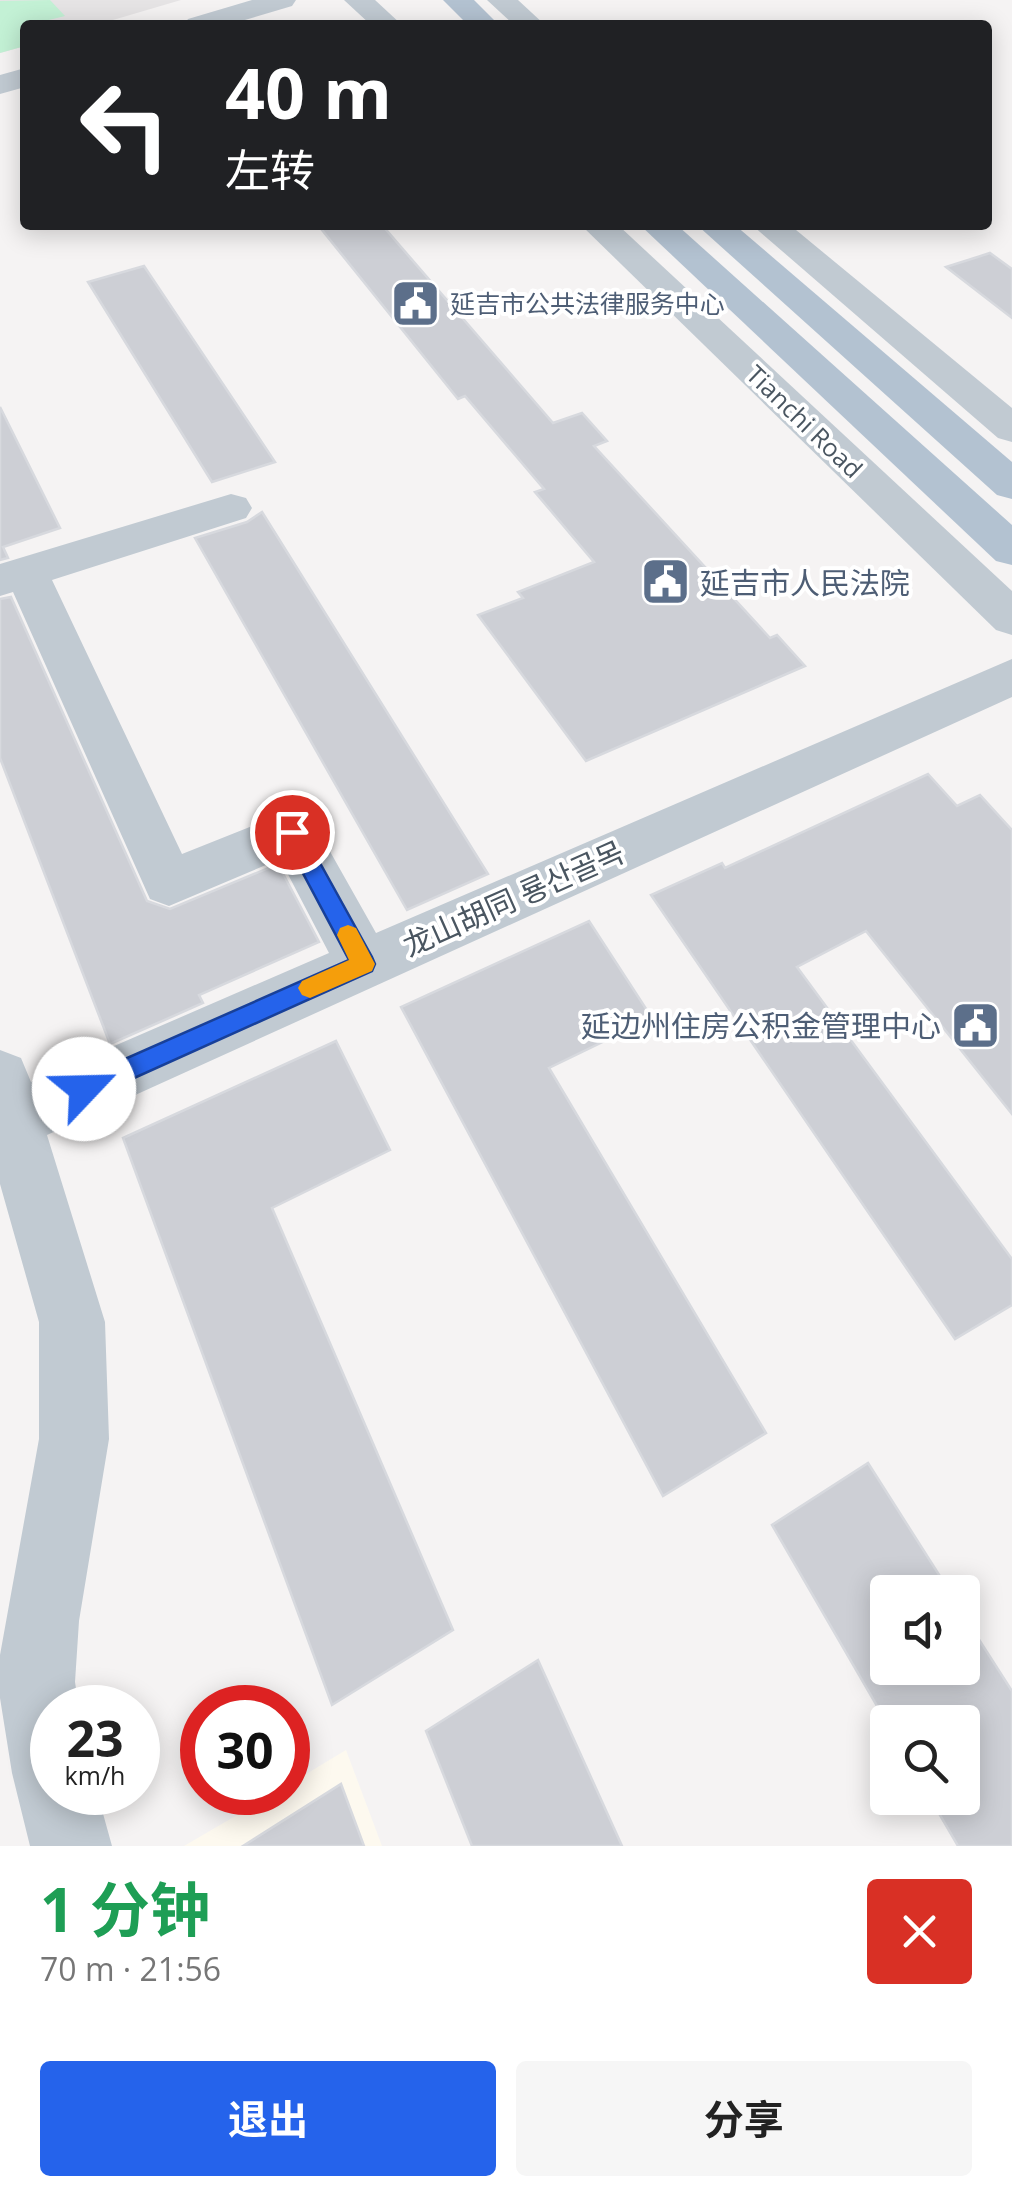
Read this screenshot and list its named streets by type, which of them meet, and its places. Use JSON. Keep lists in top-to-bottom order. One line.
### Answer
{"streets":{"main road":["Tianchi Road"],"street":["龙山胡同 룡산골목"]},"places":{"public building":["延吉市公共法律服务中心","延吉市人民法院","延边州住房公积金管理中心"]},"page":{"turn":["40 m","左转"],"speed":"23 km/h","limit":"30","heading":["1 分钟","70 m · 21:56"],"buttons":["退出","分享"]}}
